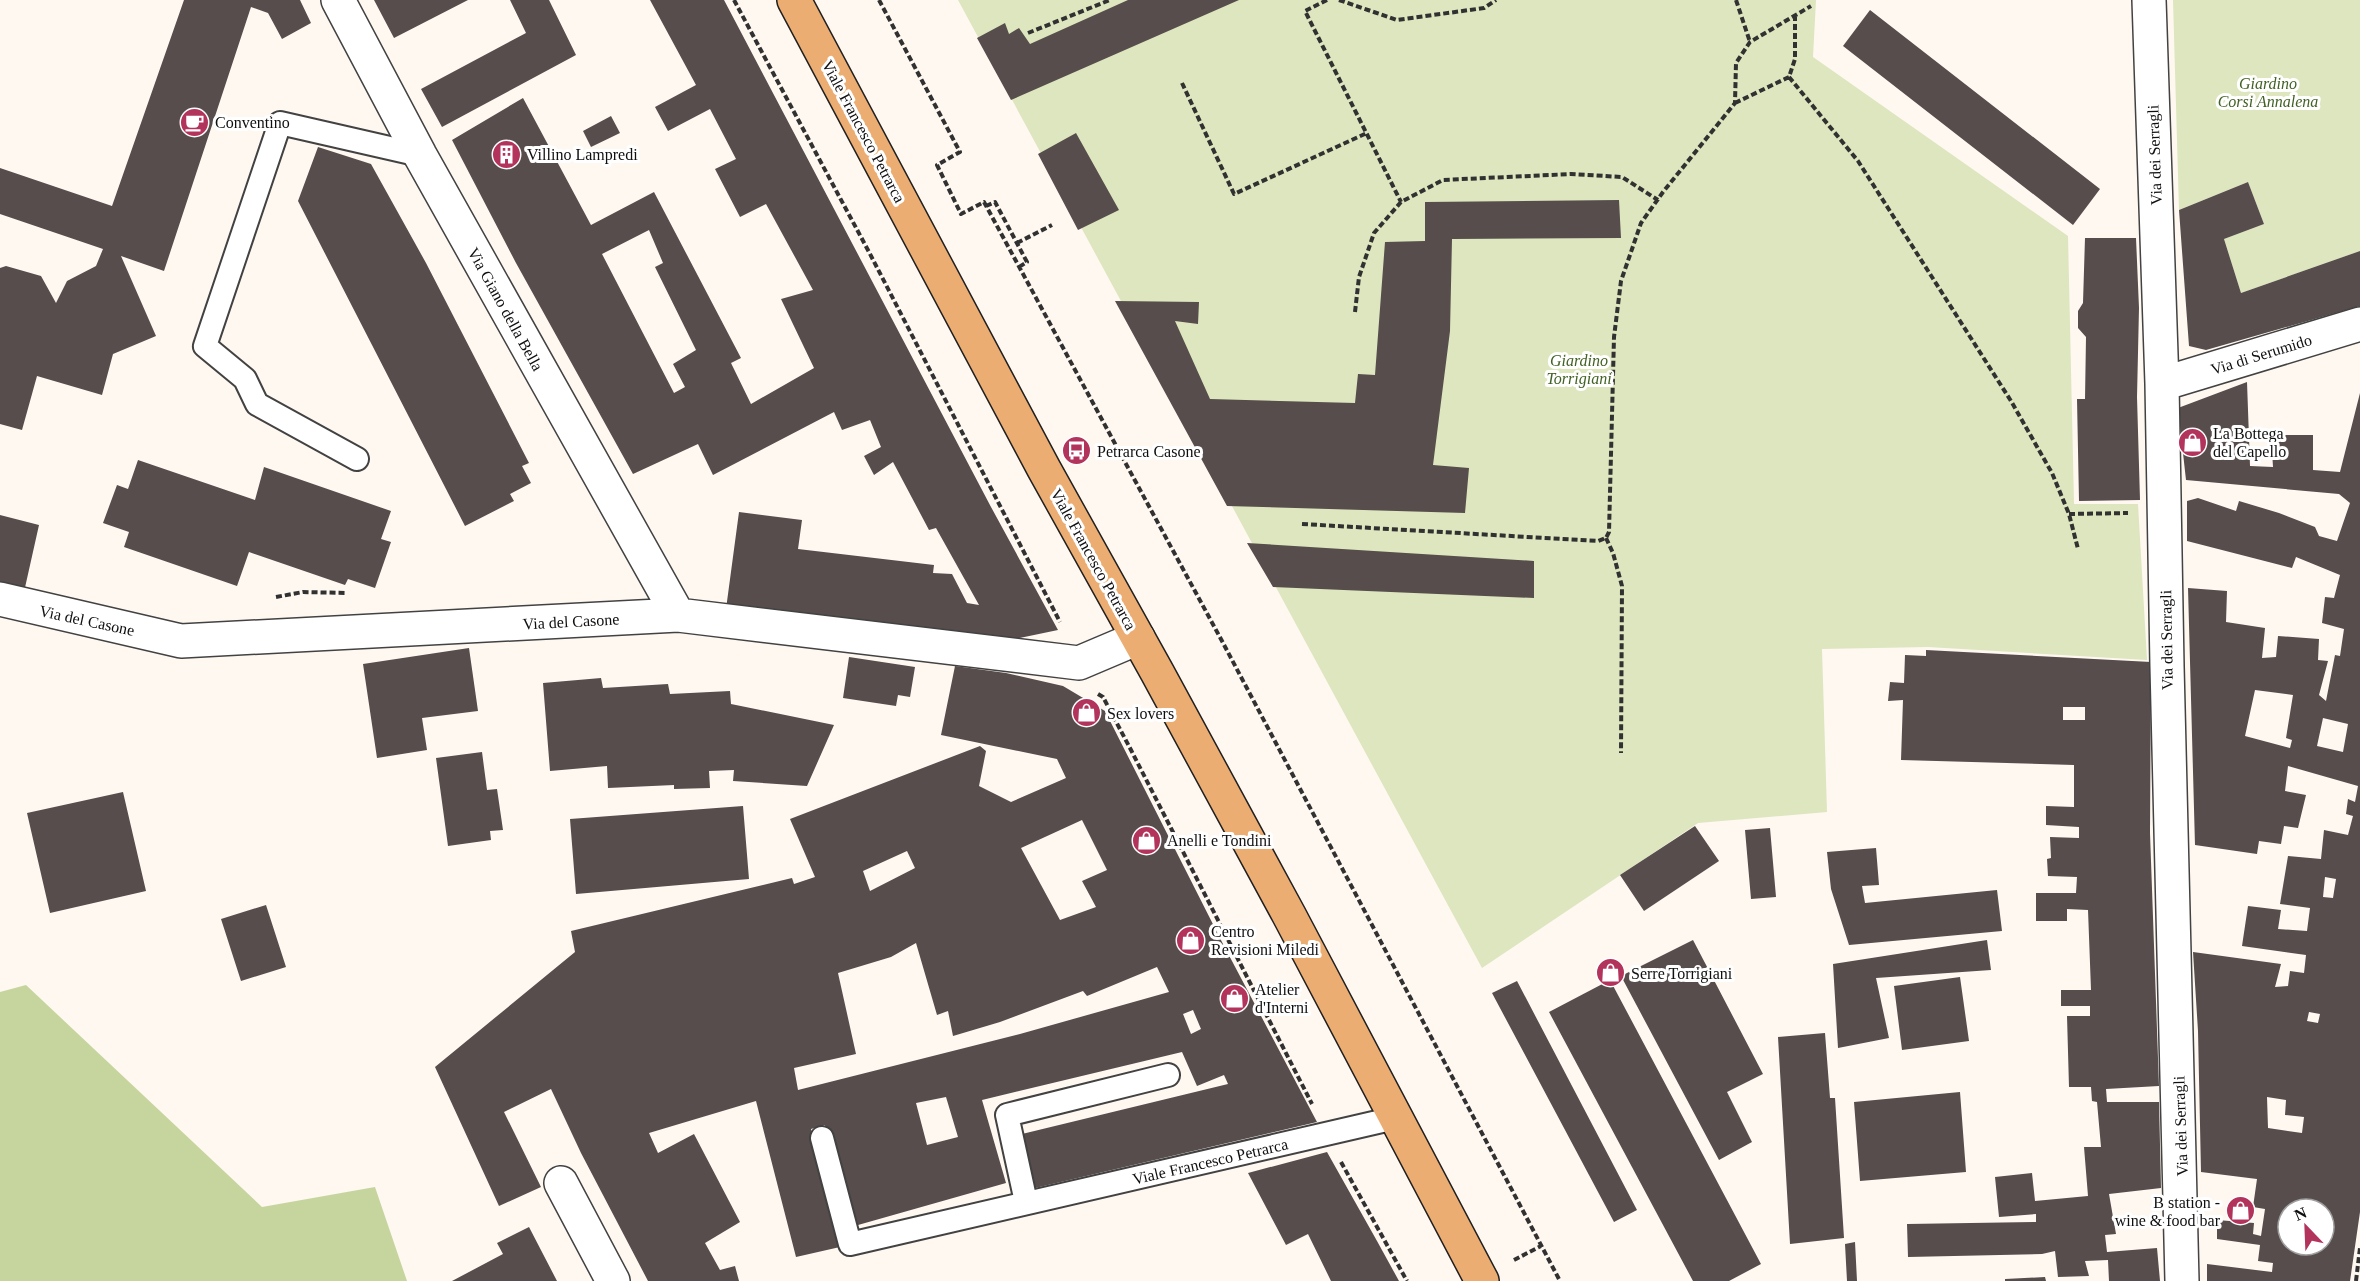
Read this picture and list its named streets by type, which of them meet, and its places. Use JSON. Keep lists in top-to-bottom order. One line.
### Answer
{"streets":{"main road":["Viale Francesco Petrarca"],"street":["Via dei Serragli","Via Giano della Bella","Via di Serumido","Via del Casone"]},"crossings":[["Viale Francesco Petrarca","Via del Casone"],["Via dei Serragli","Via di Serumido"],["Via Giano della Bella","Via del Casone"]],"parks":["Giardino Corsi Annalena","Giardino Torrigiani"],"places":{"cafe":["Conventino"],"building":["Villino Lampredi"],"shop":["La Bottega del Capello","Sex lovers","Anelli e Tondini","Centro Revisioni Miledi","Serre Torrigiani","Atelier d'Interni","B station - wine & food bar"],"bus stop":["Petrarca Casone"]},"north":"top left"}
